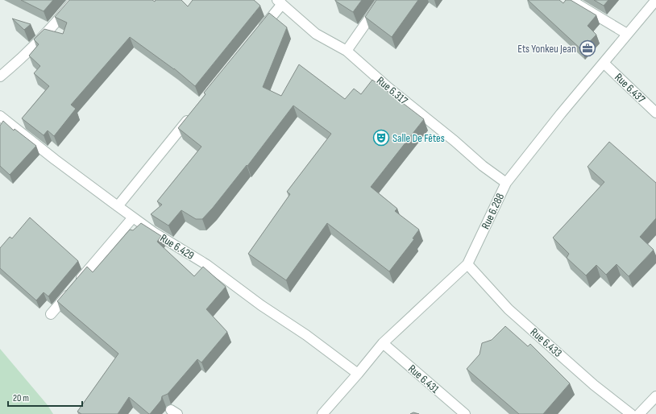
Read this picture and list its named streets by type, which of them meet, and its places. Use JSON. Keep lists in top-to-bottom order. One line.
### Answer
{"streets":{"street":["Rue 6.437","Rue 6.317","Rue 6.288","Rue 6.429","Rue 6.433","Rue 6.431"]},"crossings":[["Rue 6.437","Rue 6.288"],["Rue 6.317","Rue 6.288"],["Rue 6.288","Rue 6.429"],["Rue 6.288","Rue 6.433"],["Rue 6.288","Rue 6.431"]],"places":{"office":["Ets Yonkeu Jean"],"theatre":["Salle De Fêtes"]},"scale_bar":"20 m"}
